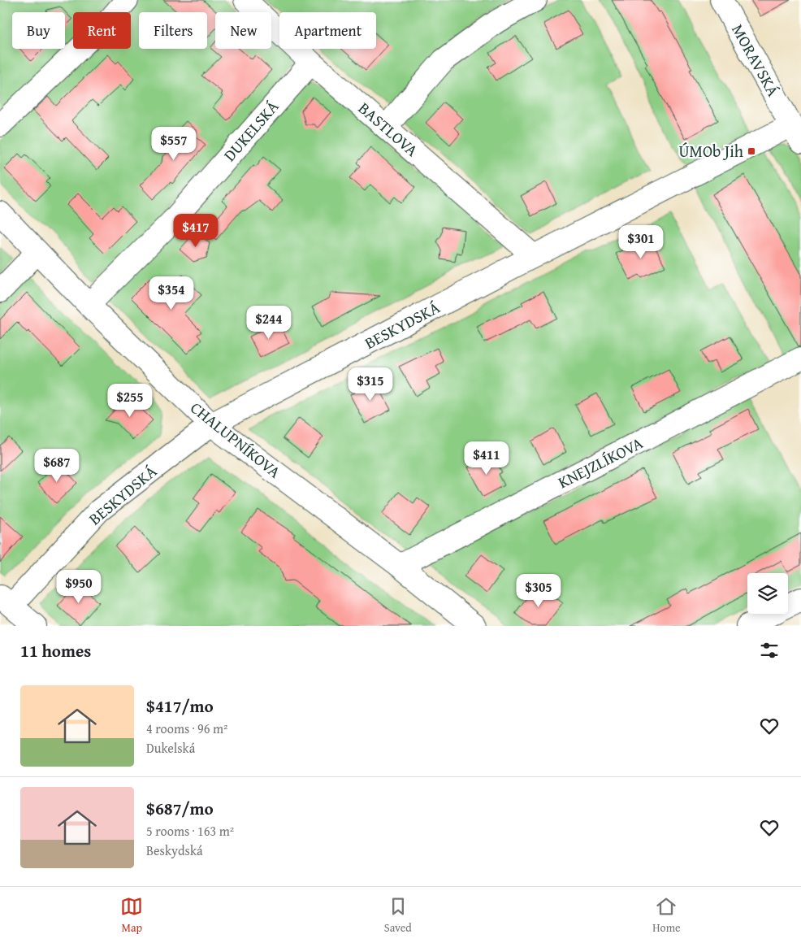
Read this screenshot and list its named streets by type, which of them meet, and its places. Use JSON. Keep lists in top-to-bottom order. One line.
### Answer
{"streets":{"street":["MORAVSKÁ","BASTLOVA","DUKELSKÁ","BESKYDSKÁ","CHALUPNÍKOVA","KNEJZLÍKOVA"]},"crossings":[["MORAVSKÁ","BESKYDSKÁ"],["BASTLOVA","DUKELSKÁ"],["BASTLOVA","BESKYDSKÁ"],["DUKELSKÁ","CHALUPNÍKOVA"],["BESKYDSKÁ","CHALUPNÍKOVA"],["CHALUPNÍKOVA","KNEJZLÍKOVA"]],"places":{"transit":["ÚMOb Jih"]},"page":{"chip":["Buy","Rent","Filters","New","Apartment"],"price":["$557","$417","$301","$354","$244","$315","$255","$411","$687","$950","$305"],"heading":"11 homes","list":[{"name":"$417/mo","note":"4 rooms · 96 m² · Dukelská"},{"name":"$687/mo","note":"5 rooms · 163 m² · Beskydská"}],"tabs":["Map","Saved","Home"]}}
